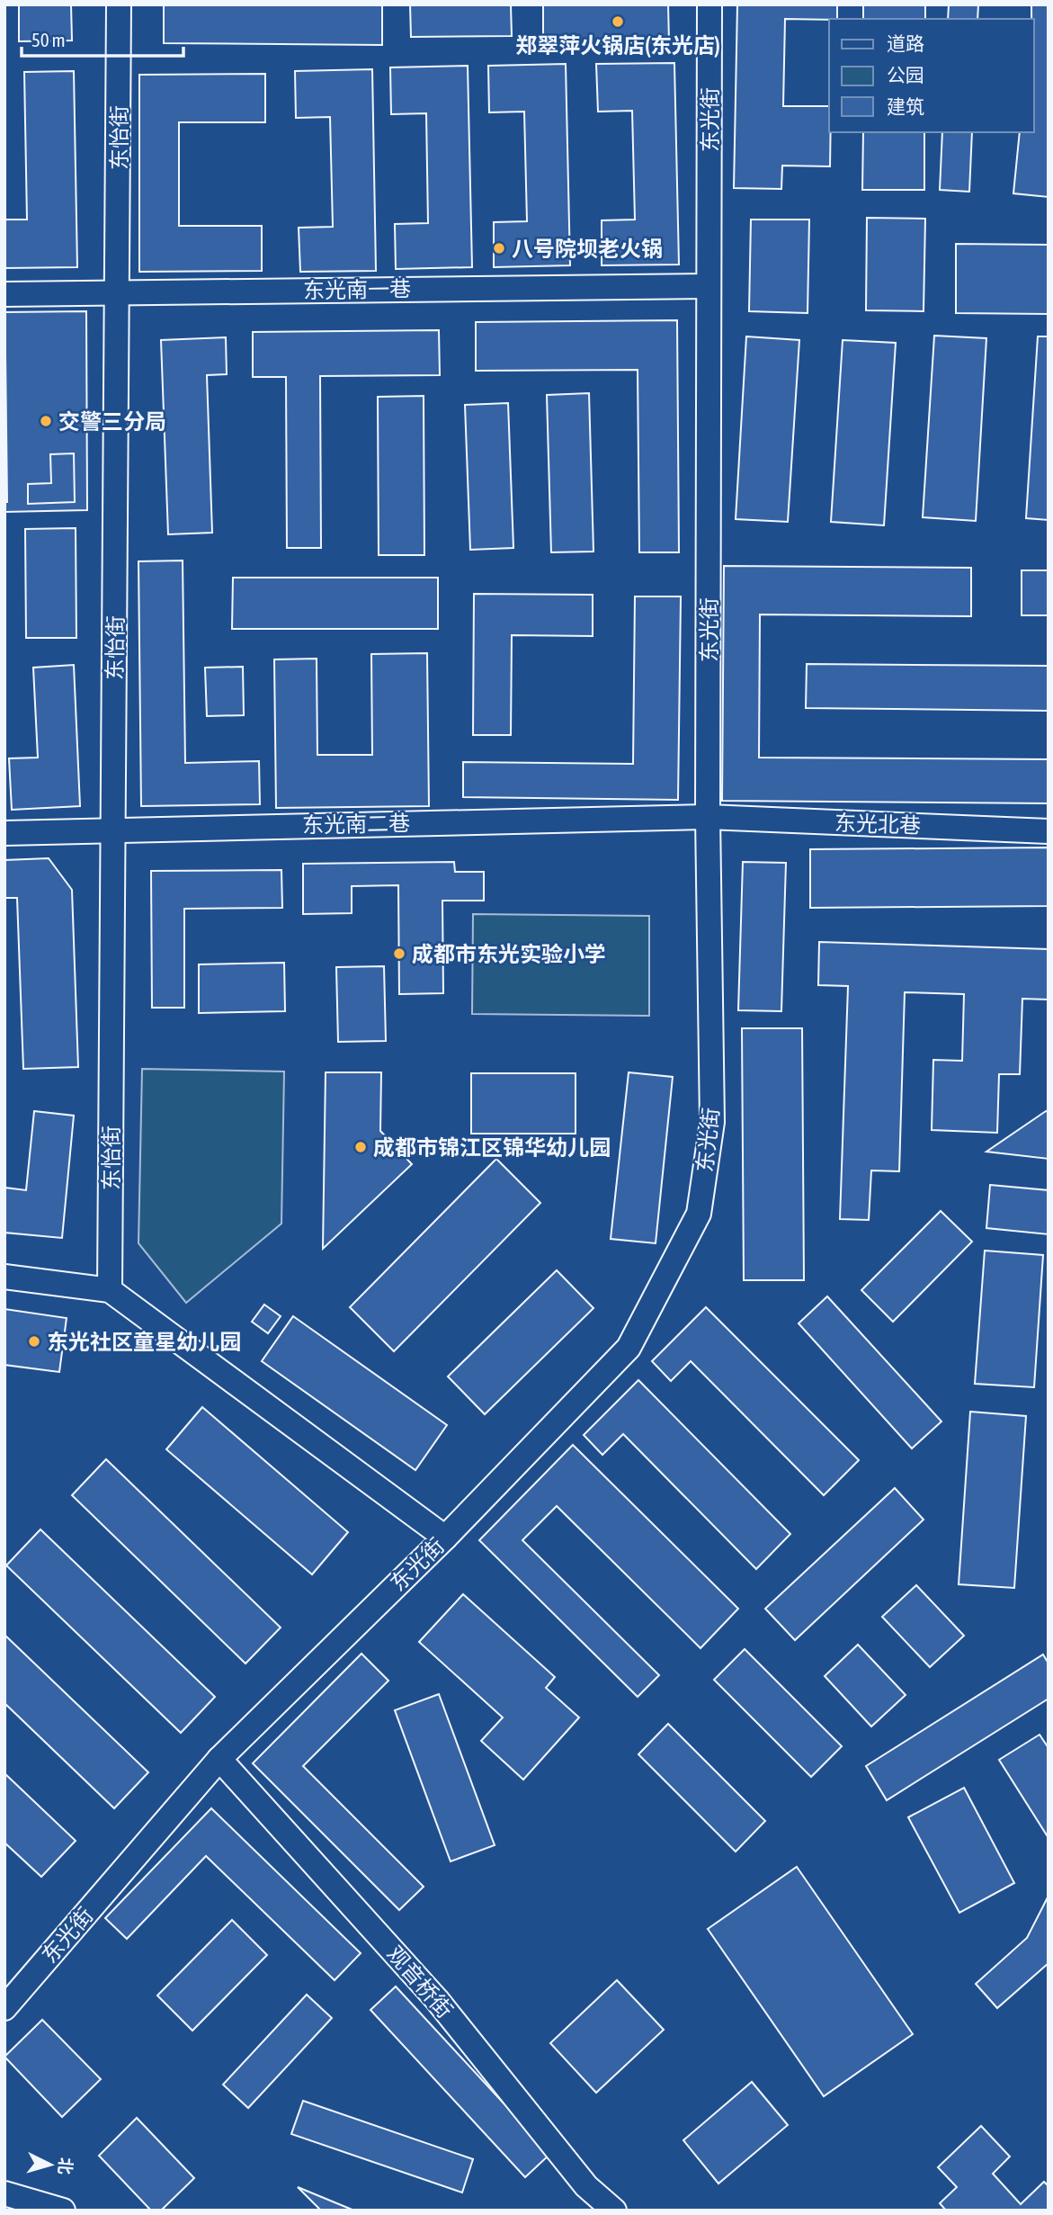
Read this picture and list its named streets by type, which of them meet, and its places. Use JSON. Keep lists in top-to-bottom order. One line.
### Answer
{"streets":{"street":["东光街","东怡街","东光南一巷","东光南二巷","东光北巷","观音桥街"]},"crossings":[["东光街","东光南一巷"],["东光街","东光南二巷"],["东光街","东光北巷"],["东光街","观音桥街"],["东怡街","东光南一巷"],["东怡街","东光南二巷"],["东光南二巷","东光北巷"]],"places":["郑翠萍火锅店(东光店)","八号院坝老火锅","交警三分局","成都市东光实验小学","成都市锦江区锦华幼儿园","东光社区童星幼儿园"],"legend":["道路","公园","建筑"],"scale_bar":"50 m","north":"right"}
